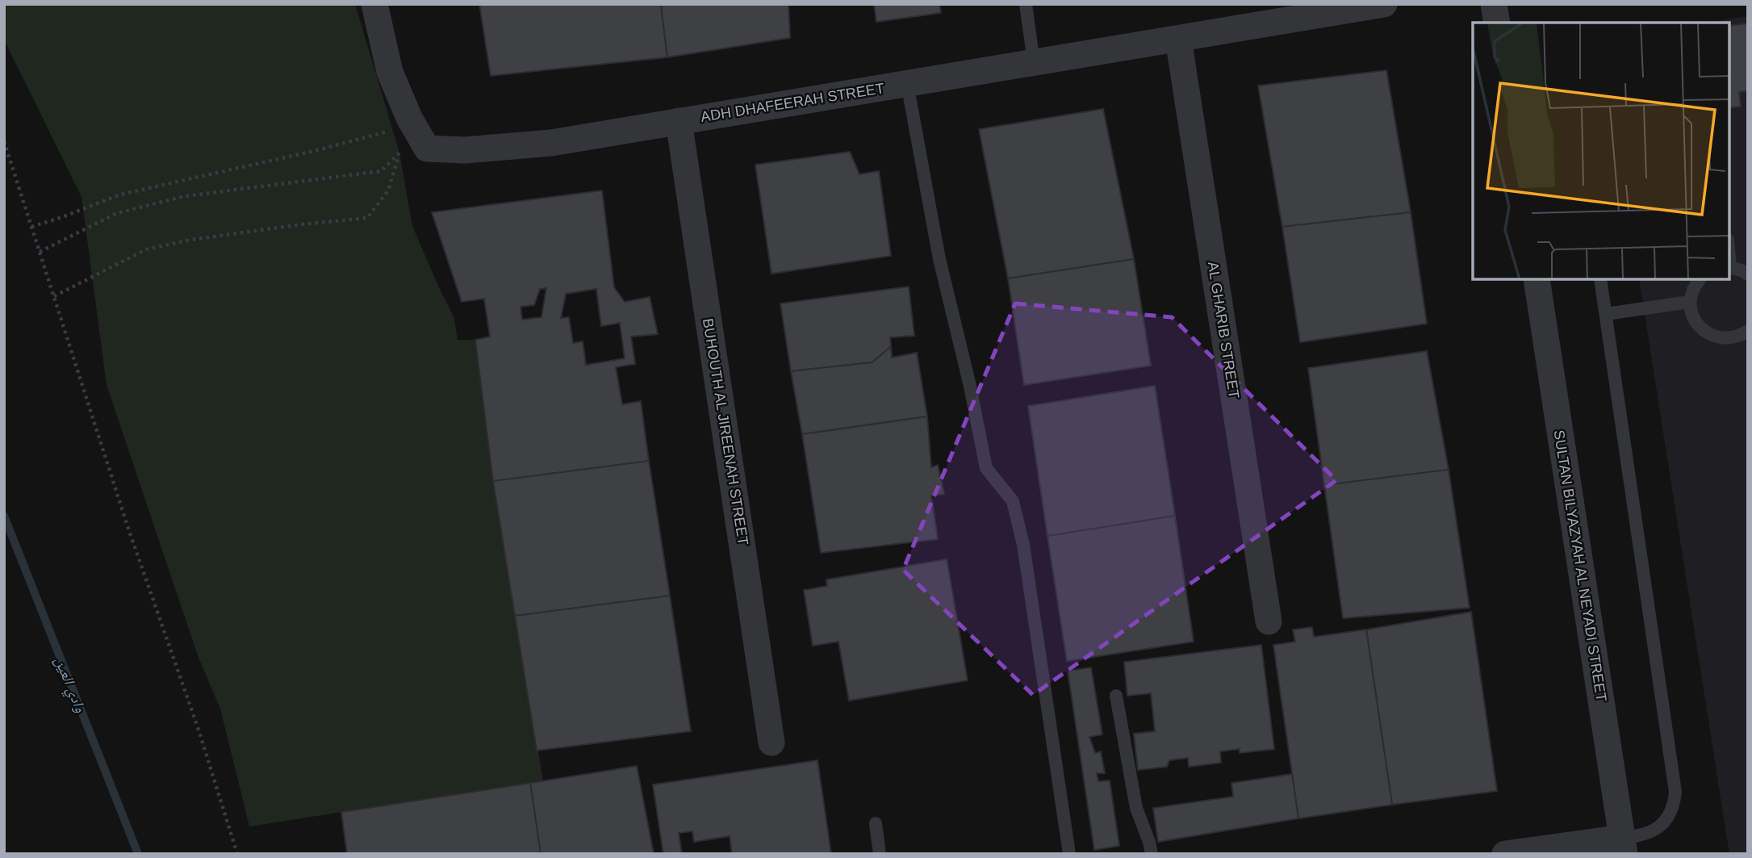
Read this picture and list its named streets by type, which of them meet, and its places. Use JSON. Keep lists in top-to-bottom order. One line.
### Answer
{"streets":{"street":["ADH DHAFEERAH STREET","AL GHARIB STREET","BUHOUTH AL JIREENAH STREET","SULTAN BILYAZYAH AL NEYADI STREET"]},"crossings":[["ADH DHAFEERAH STREET","AL GHARIB STREET"],["ADH DHAFEERAH STREET","BUHOUTH AL JIREENAH STREET"]],"water":["وادي العين"]}
